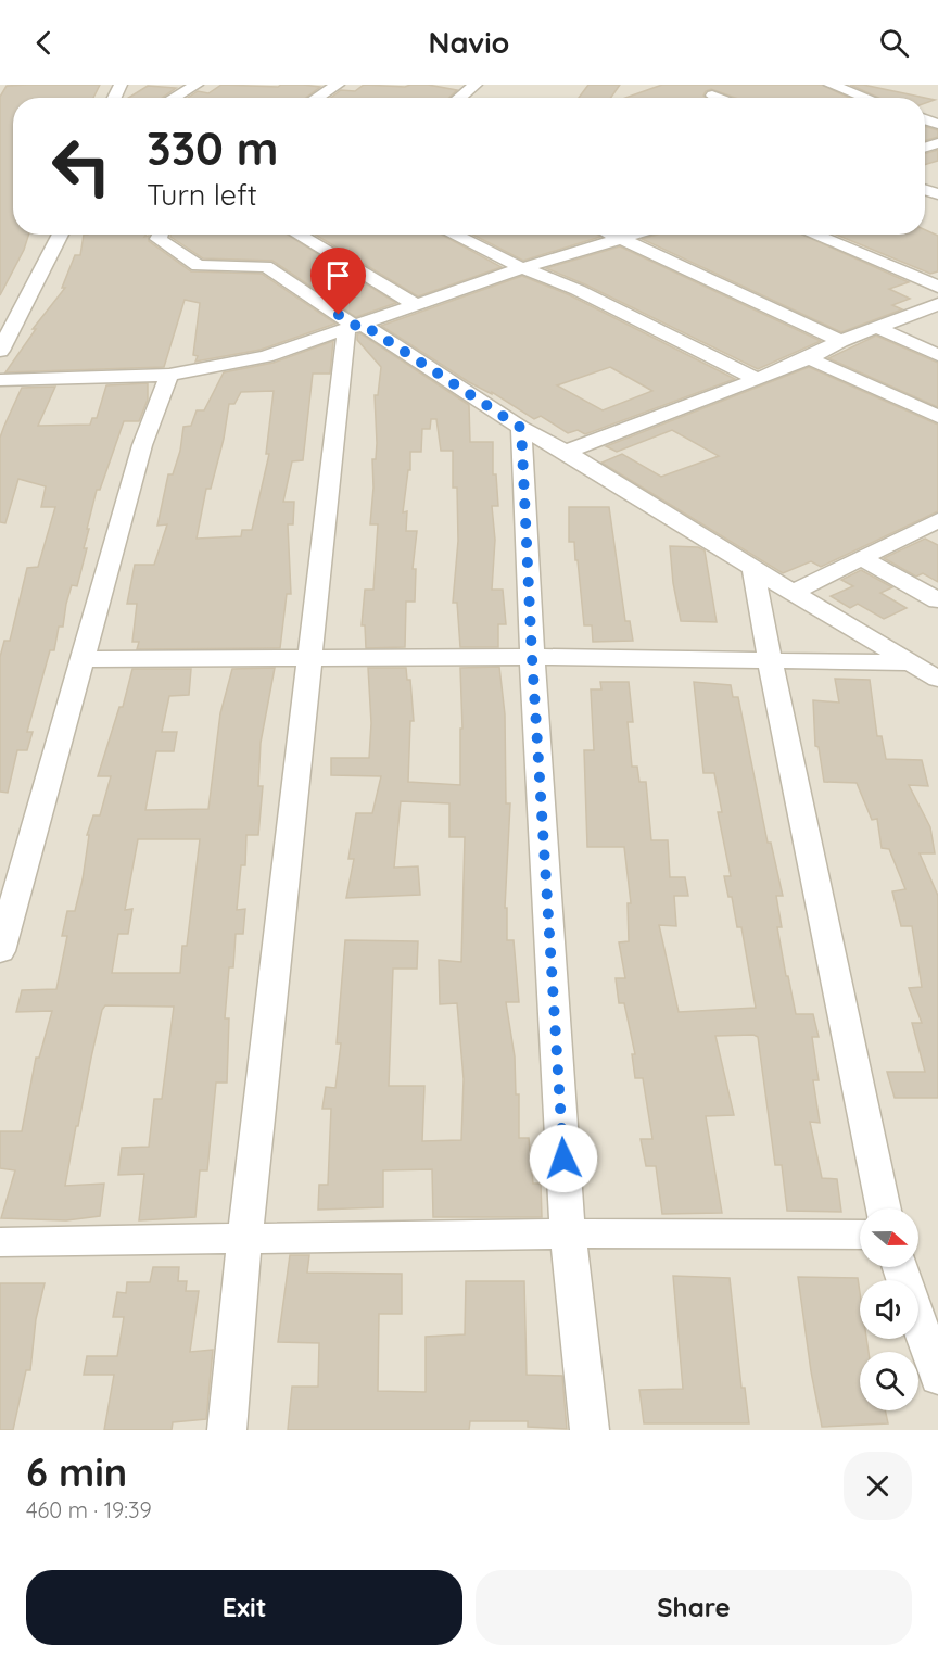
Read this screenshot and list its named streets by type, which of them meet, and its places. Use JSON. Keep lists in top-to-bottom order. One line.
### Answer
{"north":"right","page":{"header":"Navio","turn":["330 m","Turn left"],"heading":["6 min","460 m · 19:39"],"buttons":["Exit","Share"]}}
